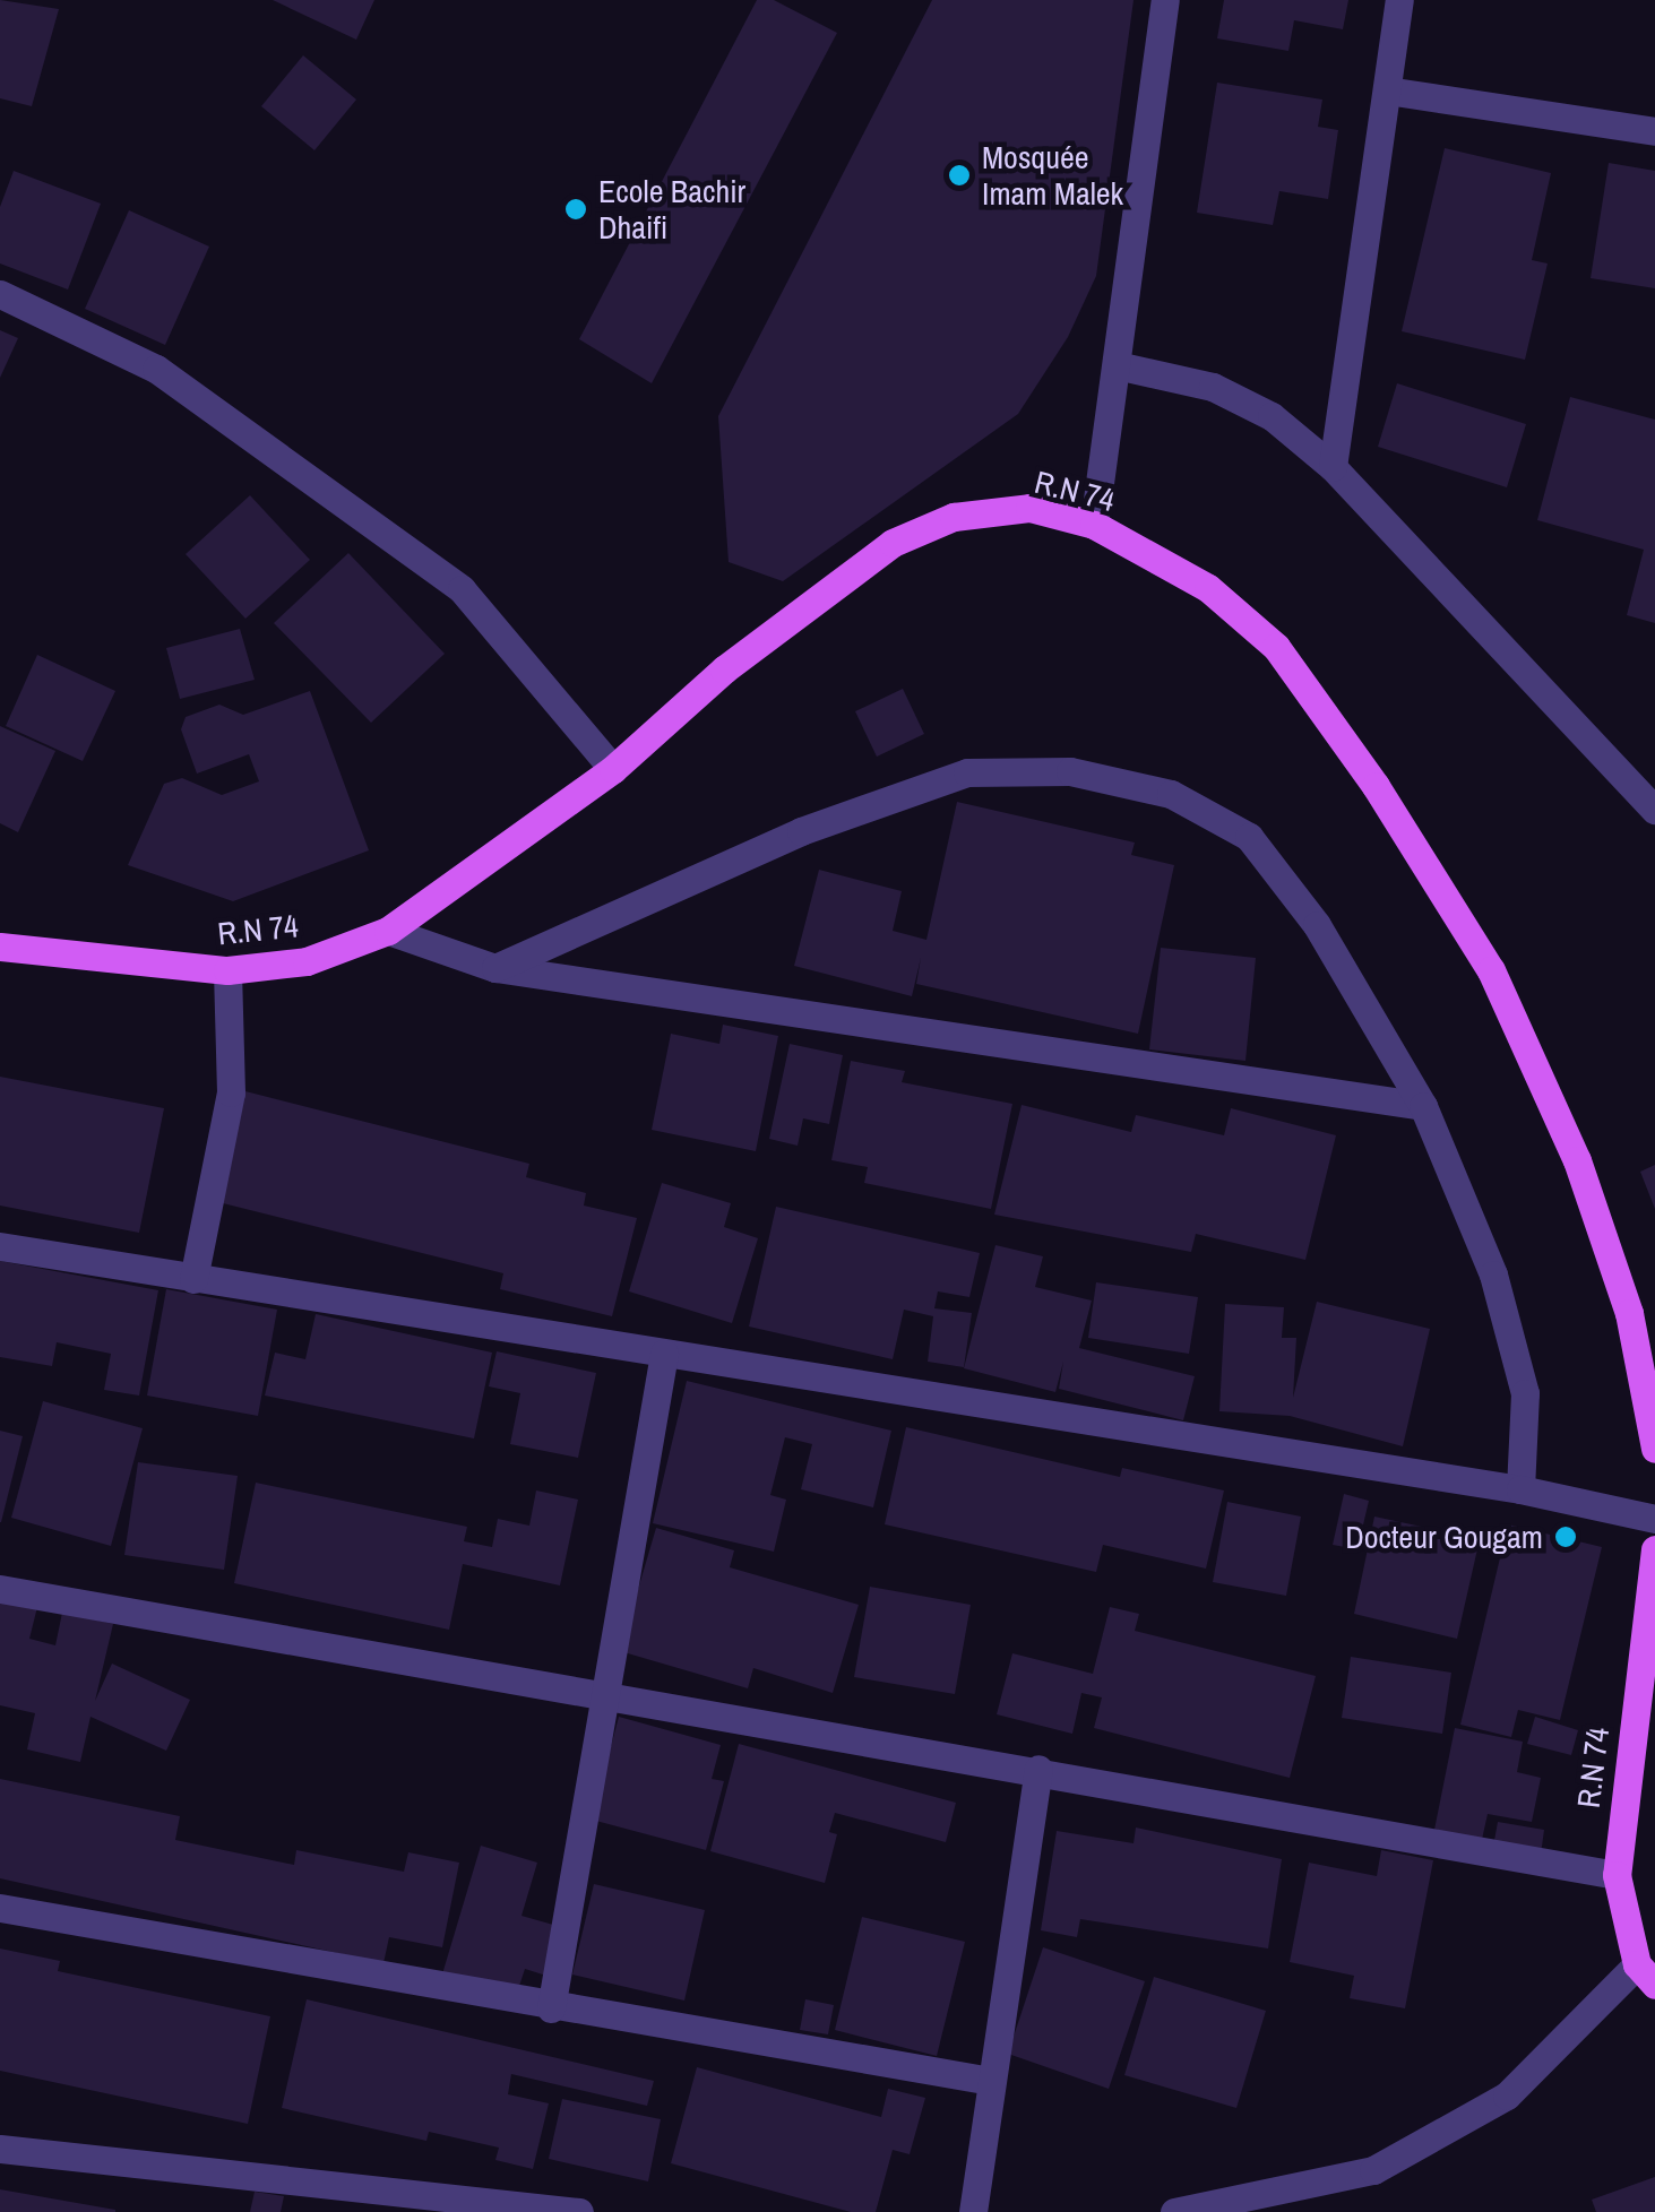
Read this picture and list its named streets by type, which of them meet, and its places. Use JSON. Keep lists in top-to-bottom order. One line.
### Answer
{"streets":{"main road":["R.N 74"]},"places":["Mosquée Imam Malek","Ecole Bachir Dhaifi","Docteur Gougam"]}
